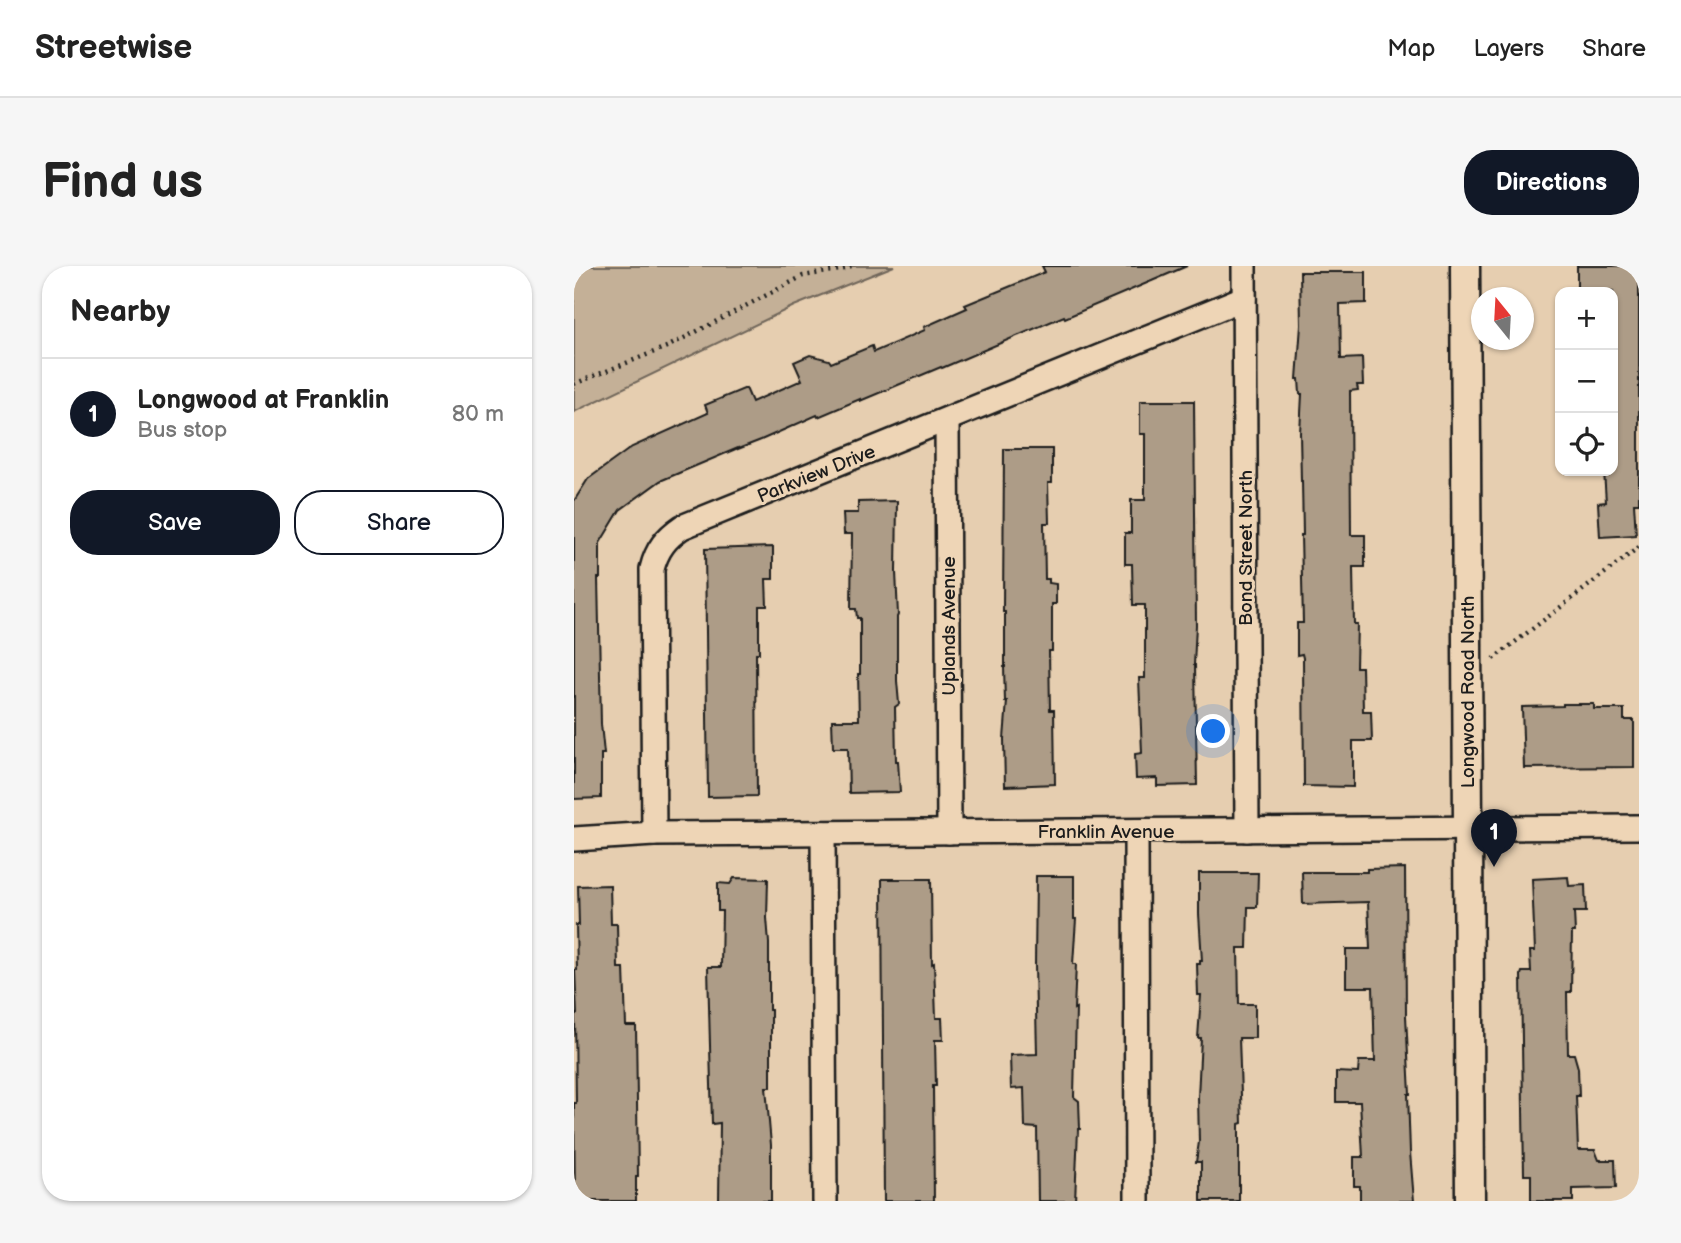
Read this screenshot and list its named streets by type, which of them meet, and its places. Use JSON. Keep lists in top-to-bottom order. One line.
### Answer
{"streets":{"street":["Parkview Drive","Bond Street North","Uplands Avenue","Longwood Road North","Franklin Avenue"]},"crossings":[["Parkview Drive","Bond Street North"],["Parkview Drive","Uplands Avenue"],["Parkview Drive","Franklin Avenue"],["Bond Street North","Franklin Avenue"],["Uplands Avenue","Franklin Avenue"],["Longwood Road North","Franklin Avenue"]],"north":"top","page":{"header":"Streetwise","nav":["Map","Layers","Share"],"buttons":["Directions",["Save","Share"]],"title":"Find us","heading":"Nearby","map_buttons":["+","−"],"list":[{"mark":"1","name":"Longwood at Franklin","note":"Bus stop","value":"80 m"}],"pins":"1"}}
